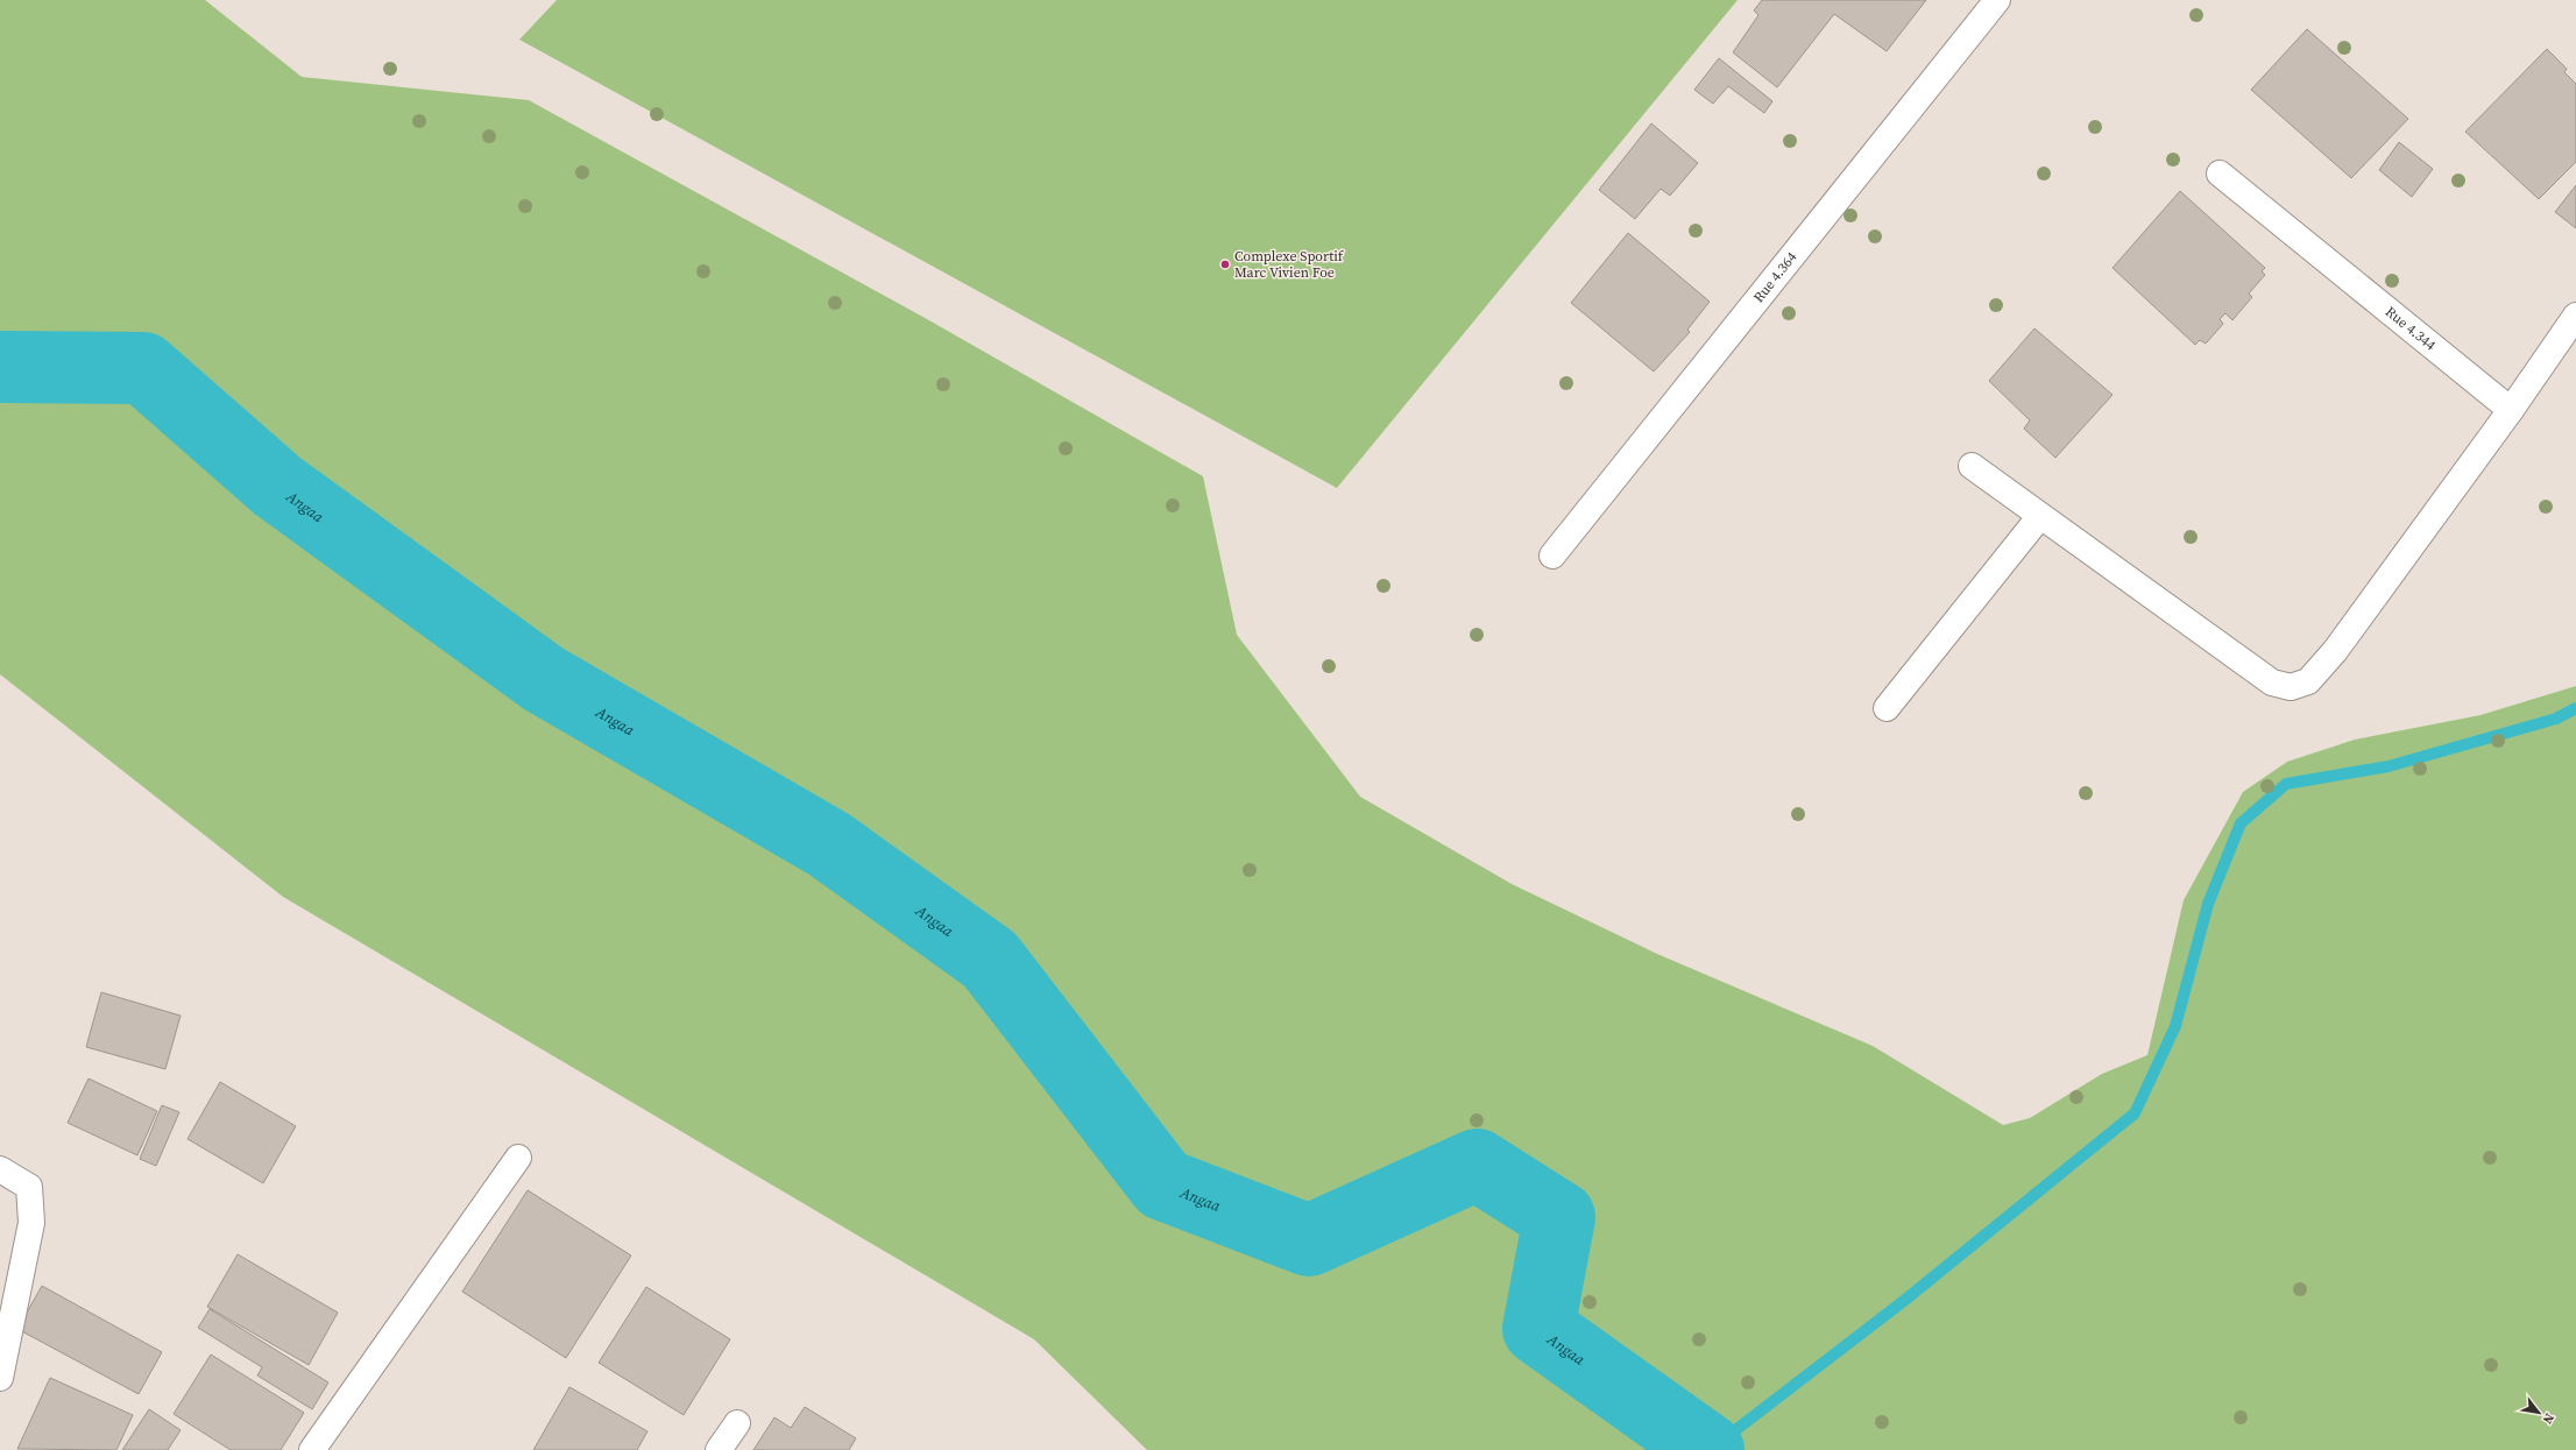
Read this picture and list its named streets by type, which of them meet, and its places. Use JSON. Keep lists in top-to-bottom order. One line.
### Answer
{"streets":{"street":["Rue 4.364","Rue 4.344"]},"water":["Angaa"],"places":["Complexe Sportif Marc Vivien Foe"],"north":"bottom right"}
